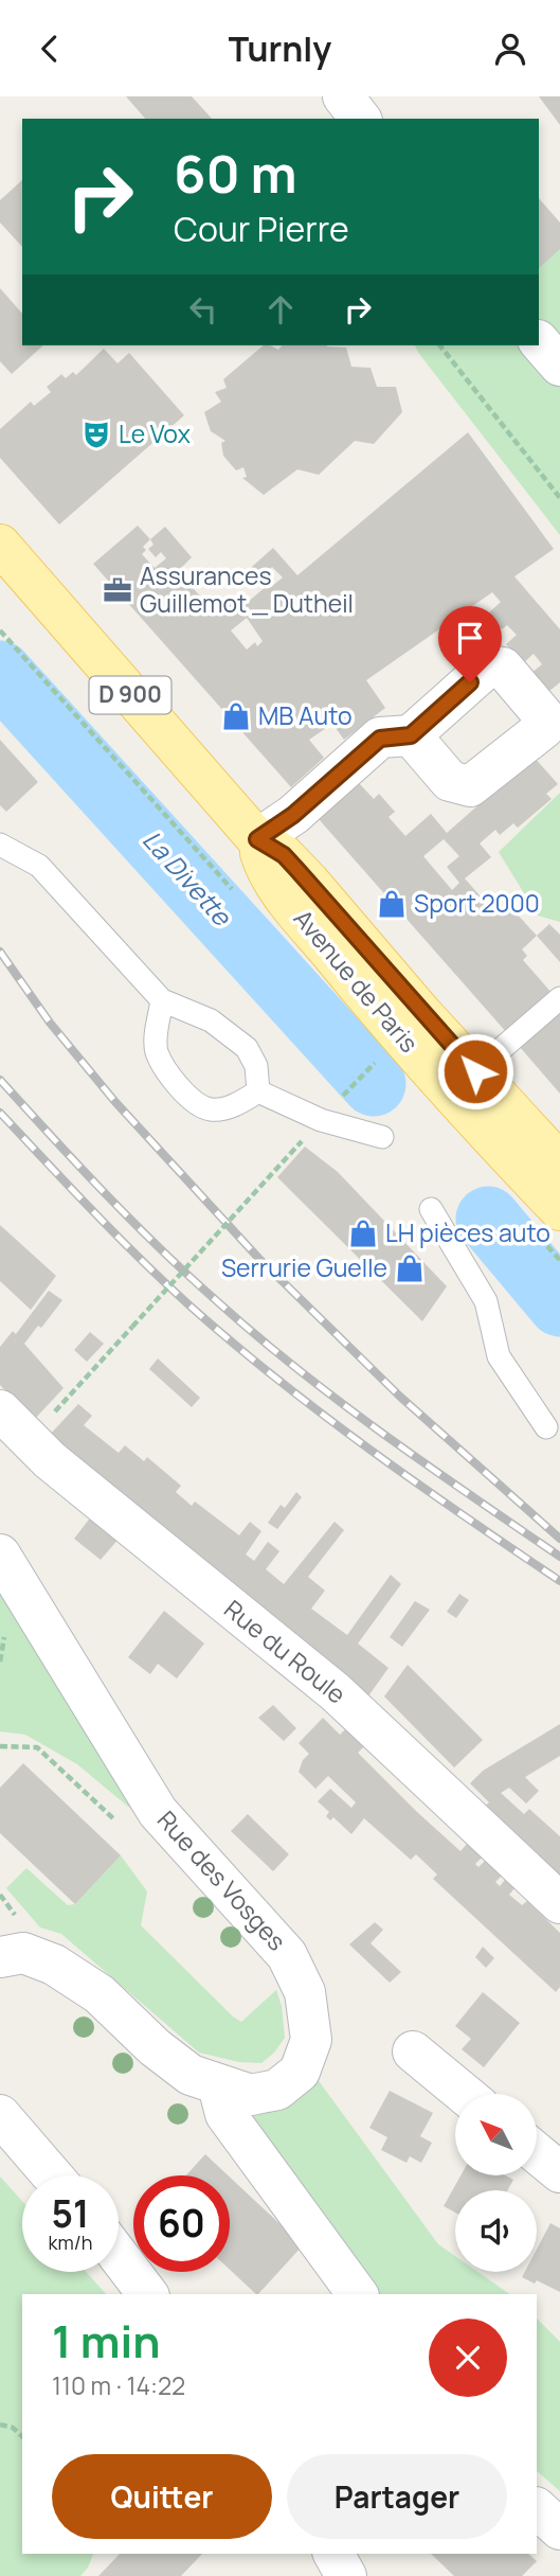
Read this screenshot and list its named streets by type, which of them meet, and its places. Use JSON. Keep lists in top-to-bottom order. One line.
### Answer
{"streets":{"main road":["D 900","Avenue de Paris"],"street":["Rue du Roule","Rue des Vosges"]},"water":["La Divette"],"places":{"theatre":["Le Vox"],"office":["Assurances Guillemot _ Dutheil"],"shop":["MB Auto","Sport 2000","LH pièces auto","Serrurie Guelle"]},"north":"top left","page":{"header":"Turnly","turn":["60 m","Cour Pierre"],"speed":"51 km/h","limit":"60","heading":["1 min","110 m · 14:22"],"buttons":["Quitter","Partager"]}}
